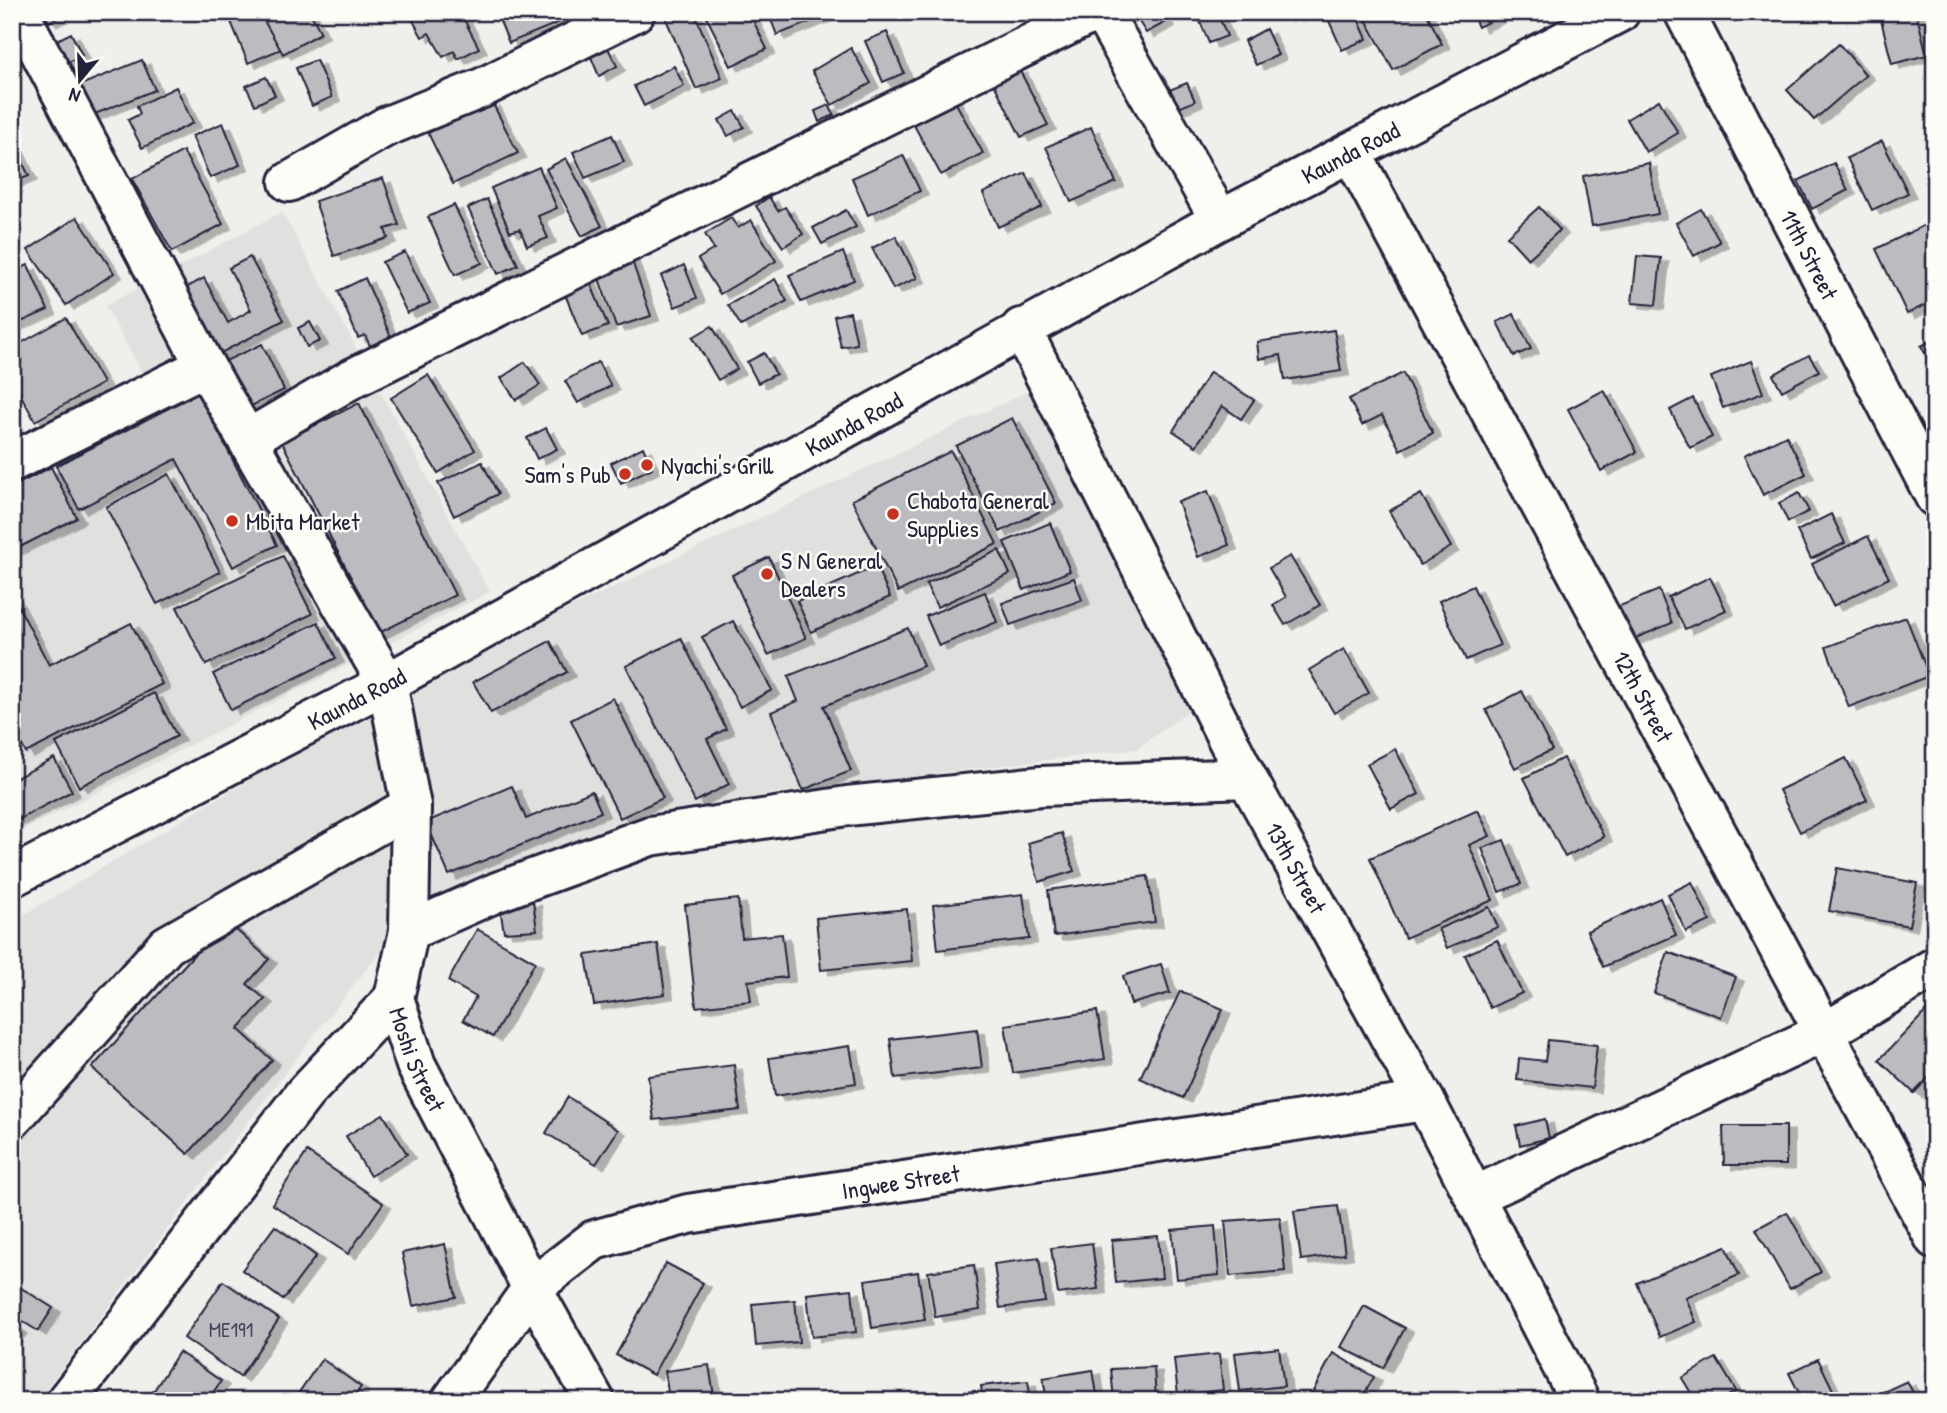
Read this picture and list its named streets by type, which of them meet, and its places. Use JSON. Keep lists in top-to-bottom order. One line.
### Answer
{"streets":{"street":["Kaunda Road","11th Street","12th Street","13th Street","Moshi Street","Ingwee Street"]},"crossings":[["Kaunda Road","12th Street"],["Kaunda Road","13th Street"],["Kaunda Road","Moshi Street"],["13th Street","Ingwee Street"],["Moshi Street","Ingwee Street"]],"places":["Nyachi's Grill","Sam's Pub","Chabota General Supplies","Mbita Market","S N General Dealers"],"house_numbers":["ME191"],"north":"bottom"}
